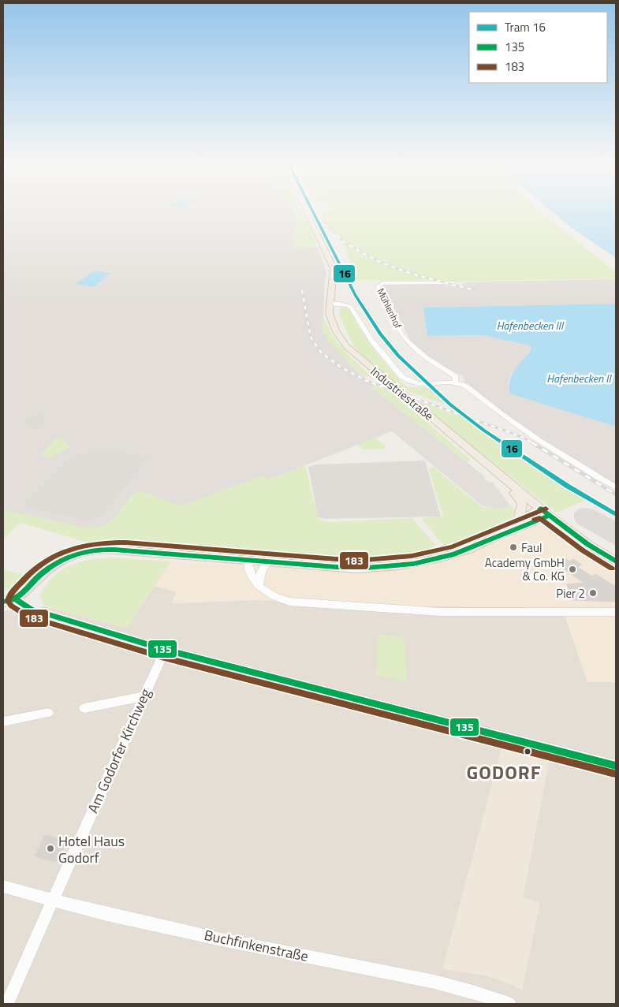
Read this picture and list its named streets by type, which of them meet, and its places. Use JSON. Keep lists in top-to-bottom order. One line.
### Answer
{"streets":{"main road":["Industriestraße"],"street":["Mühlenhof","Am Godorfer Kirchweg","Buchfinkenstraße"]},"crossings":[["Am Godorfer Kirchweg","Buchfinkenstraße"]],"districts":["GODORF"],"water":["Hafenbecken III","Hafenbecken II"],"places":["Faul","Academy GmbH & Co. KG","Pier 2","Hotel Haus Godorf"],"lines":["tram line 16","transit line 135","transit line 183"],"legend":["Tram 16","135","183"]}
